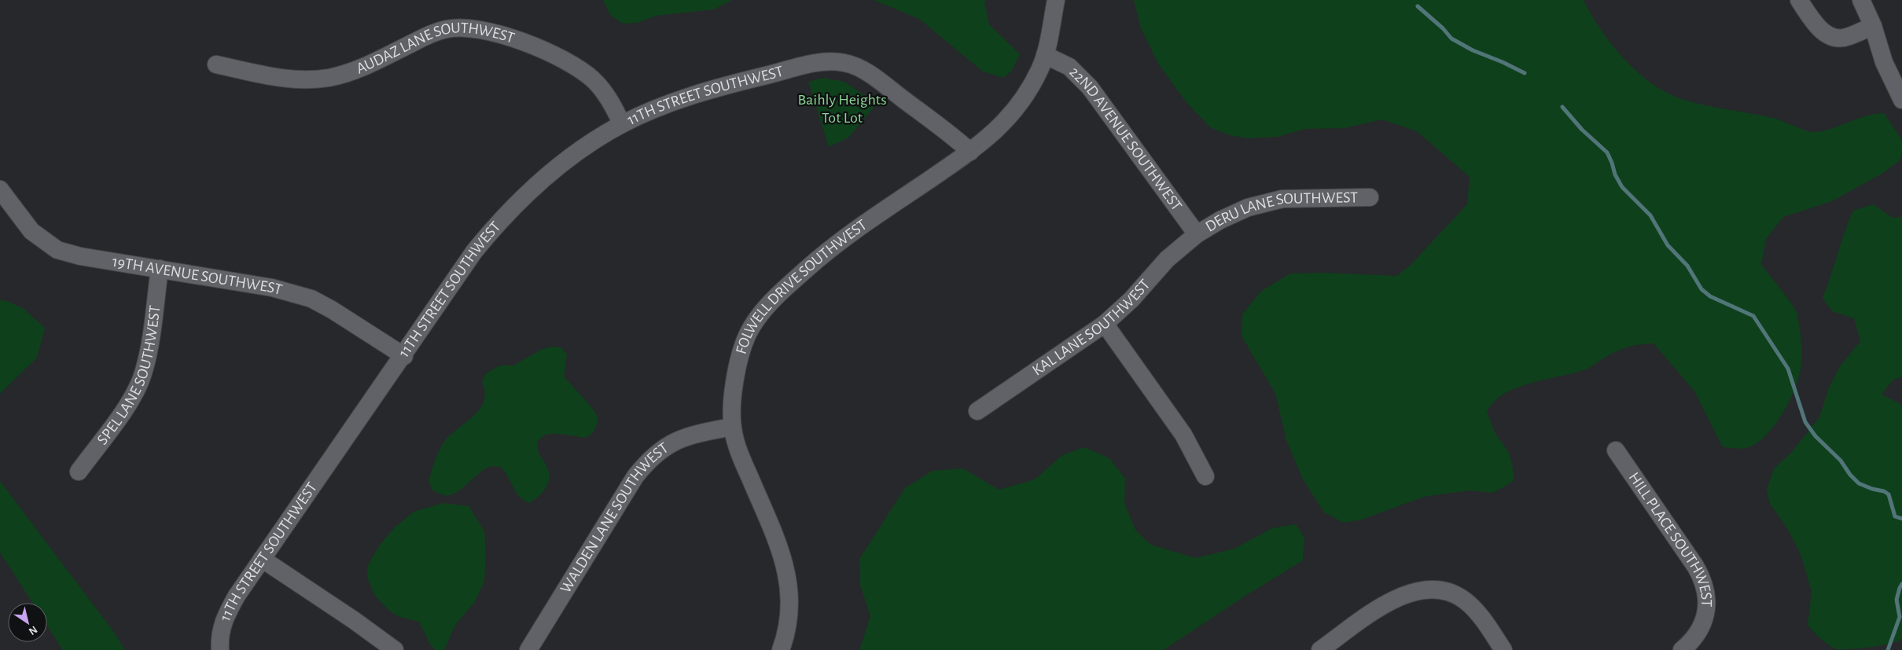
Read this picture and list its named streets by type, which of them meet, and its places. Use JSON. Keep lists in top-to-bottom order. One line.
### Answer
{"streets":{"street":["AUDAZ LANE SOUTHWEST","11TH STREET SOUTHWEST","22ND AVENUE SOUTHWEST","DERU LANE SOUTHWEST","19TH AVENUE SOUTHWEST","FOLWELL DRIVE SOUTHWEST","KAL LANE SOUTHWEST","SPEL LANE SOUTHWEST","WALDEN LANE SOUTHWEST","HILL PLACE SOUTHWEST"]},"crossings":[["AUDAZ LANE SOUTHWEST","11TH STREET SOUTHWEST"],["11TH STREET SOUTHWEST","19TH AVENUE SOUTHWEST"],["11TH STREET SOUTHWEST","FOLWELL DRIVE SOUTHWEST"],["22ND AVENUE SOUTHWEST","DERU LANE SOUTHWEST"],["22ND AVENUE SOUTHWEST","FOLWELL DRIVE SOUTHWEST"],["22ND AVENUE SOUTHWEST","KAL LANE SOUTHWEST"],["DERU LANE SOUTHWEST","KAL LANE SOUTHWEST"],["19TH AVENUE SOUTHWEST","SPEL LANE SOUTHWEST"],["FOLWELL DRIVE SOUTHWEST","WALDEN LANE SOUTHWEST"]],"parks":["Baihly Heights Tot Lot"],"north":"bottom right"}
